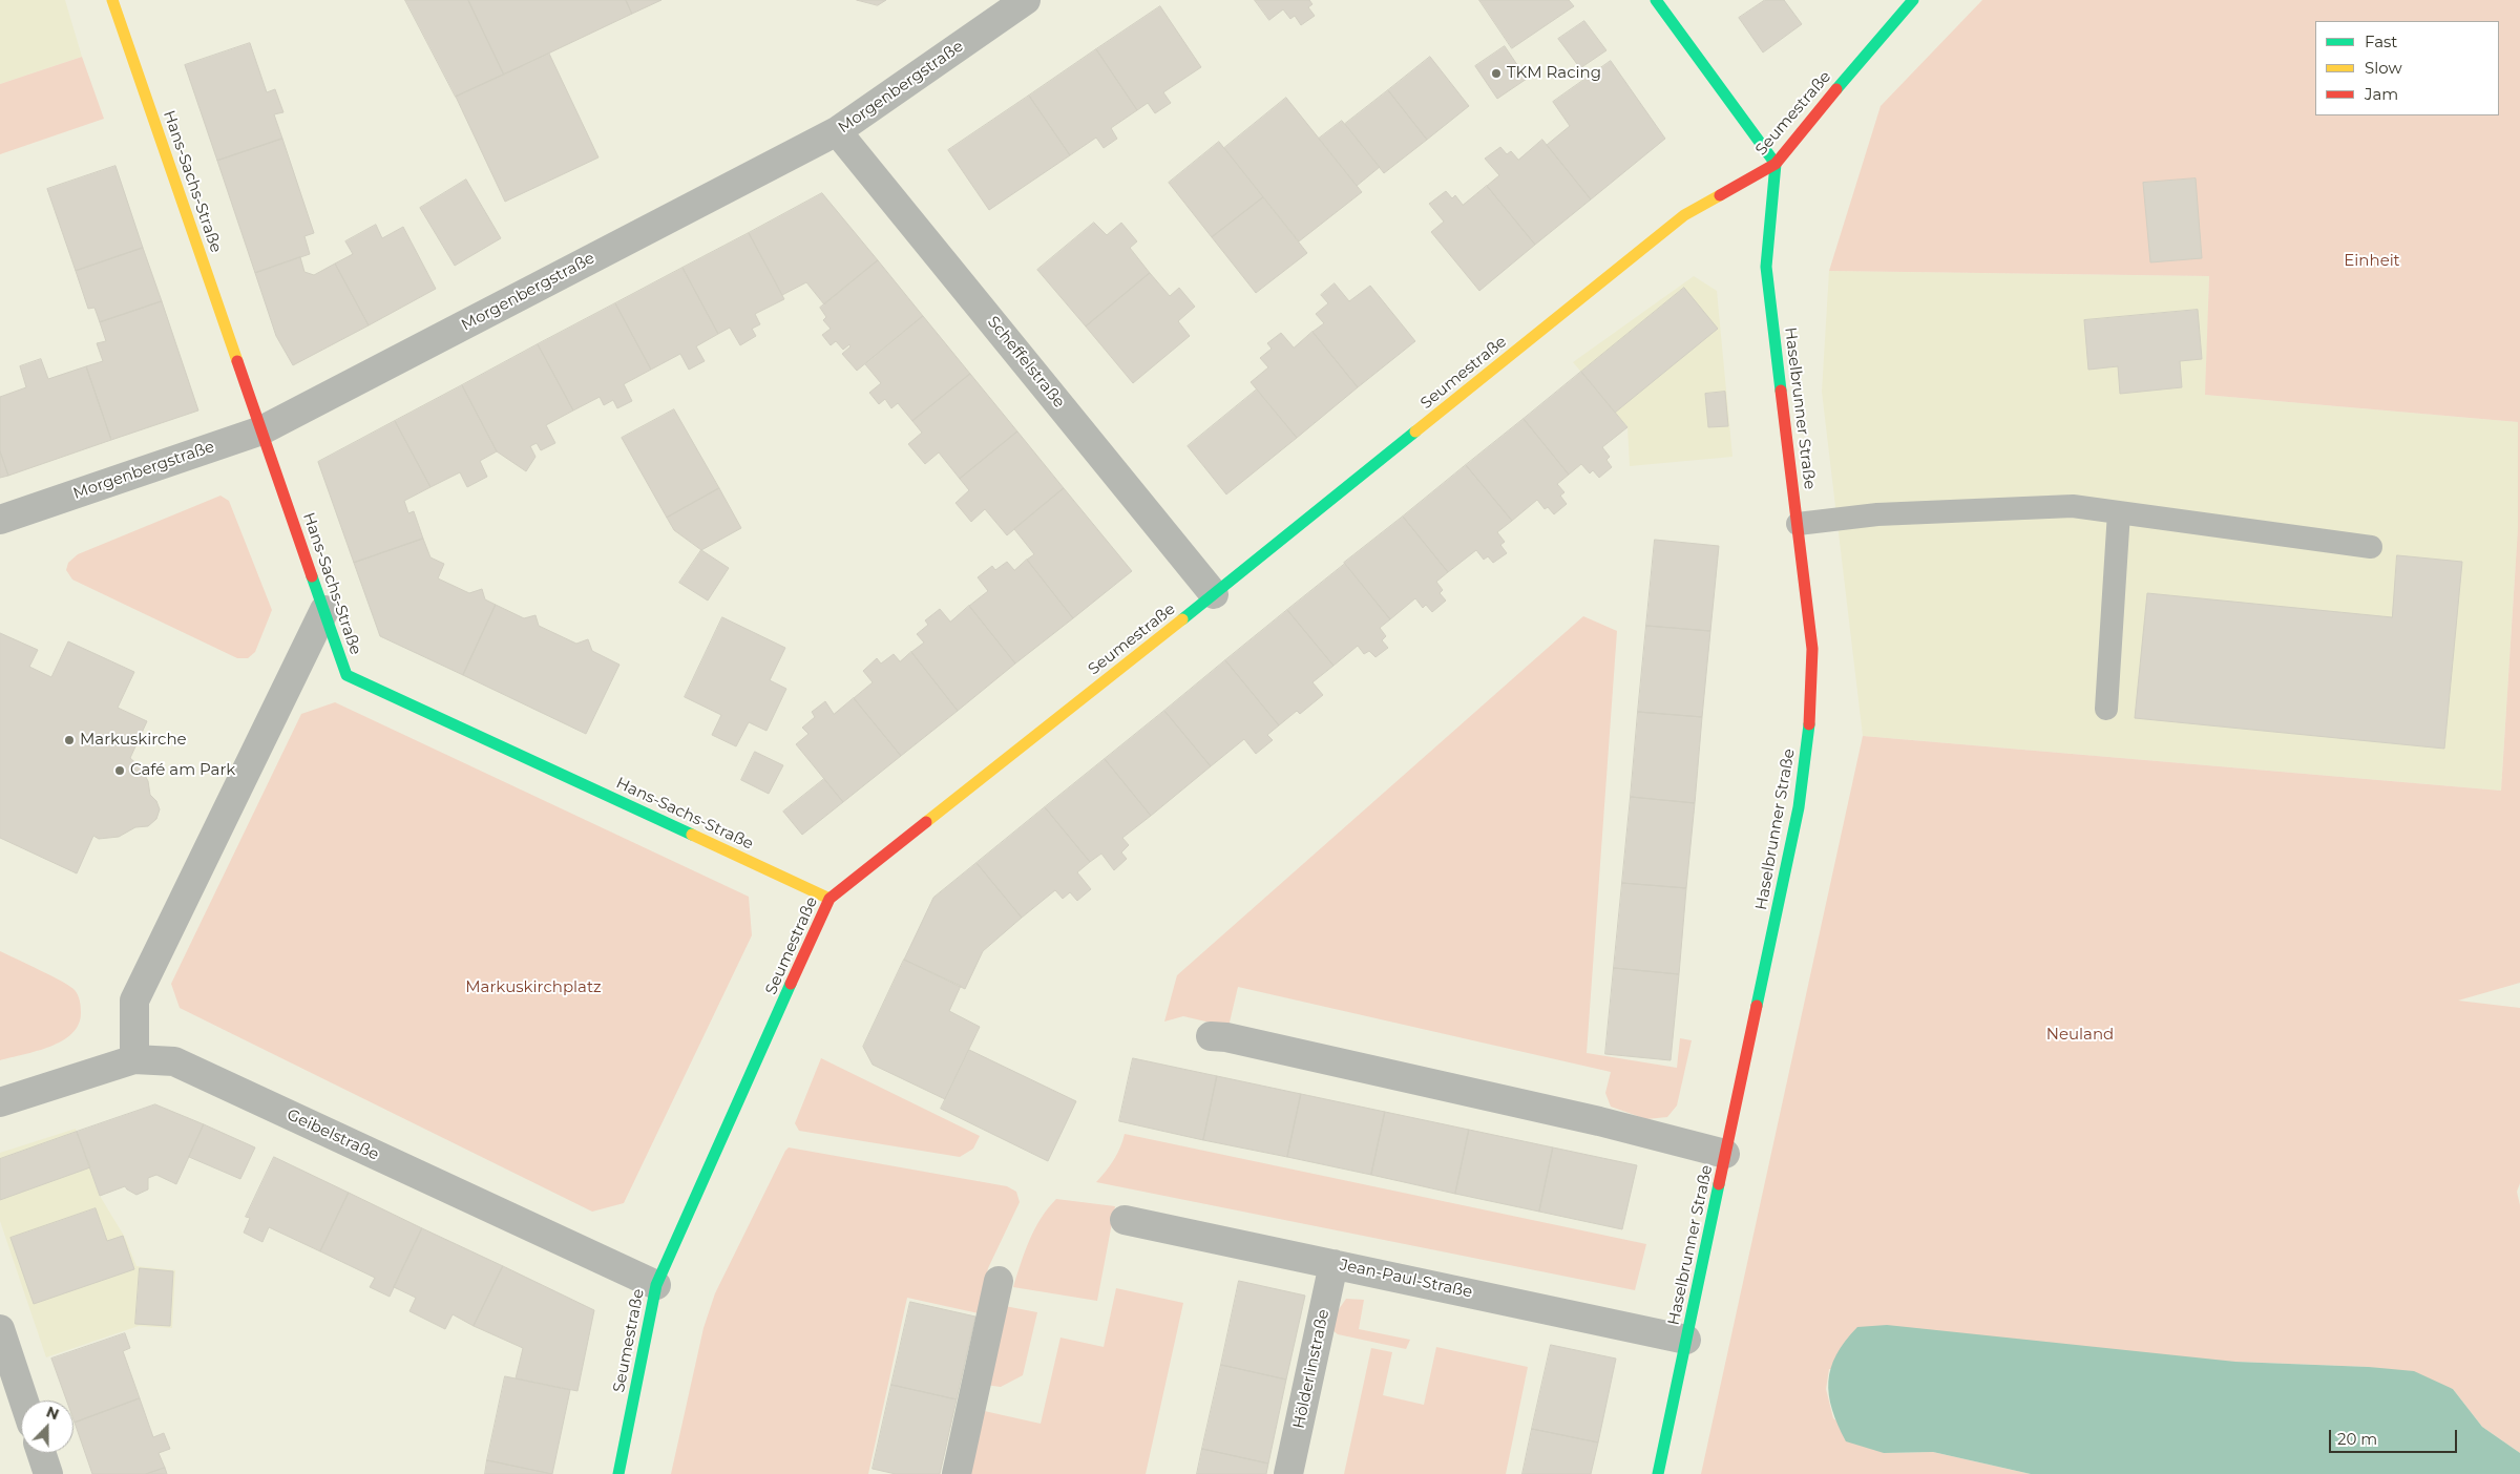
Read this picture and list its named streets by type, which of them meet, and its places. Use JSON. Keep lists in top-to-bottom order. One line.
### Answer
{"streets":{"street":["Morgenbergstraße","Seumestraße","Hans-Sachs-Straße","Scheffelstraße","Haselbrunner Straße","Geibelstraße","Jean-Paul-Straße","Hölderlinstraße"]},"crossings":[["Morgenbergstraße","Hans-Sachs-Straße"],["Morgenbergstraße","Scheffelstraße"],["Seumestraße","Hans-Sachs-Straße"],["Seumestraße","Scheffelstraße"],["Seumestraße","Haselbrunner Straße"],["Seumestraße","Geibelstraße"],["Haselbrunner Straße","Jean-Paul-Straße"],["Jean-Paul-Straße","Hölderlinstraße"]],"parks":["Einheit","Markuskirchplatz","Neuland"],"places":["TKM Racing","Markuskirche","Café am Park"],"legend":["Fast","Slow","Jam"],"scale_bar":"20 m","north":"top"}
